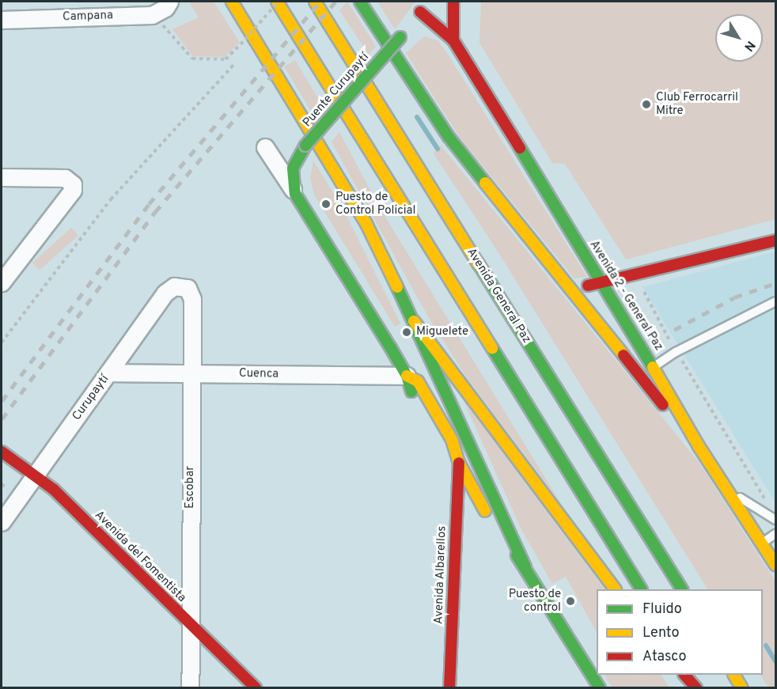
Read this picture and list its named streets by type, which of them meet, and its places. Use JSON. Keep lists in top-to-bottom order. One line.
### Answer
{"streets":{"main road":["Puente Curupaytí","Avenida General Paz","Avenida 2 - General Paz","Avenida del Fomentista","Avenida Albarellos"],"street":["Campana","Cuenca","Curupaytí","Escobar"]},"crossings":[["Puente Curupaytí","Avenida 2 - General Paz"],["Cuenca","Curupaytí"],["Cuenca","Escobar"],["Curupaytí","Escobar"],["Curupaytí","Avenida del Fomentista"],["Escobar","Avenida del Fomentista"]],"places":["Club Ferrocarril Mitre","Puesto de Control Policial","Miguelete","Puesto de control"],"legend":["Fluido","Lento","Atasco"],"north":"bottom right"}
